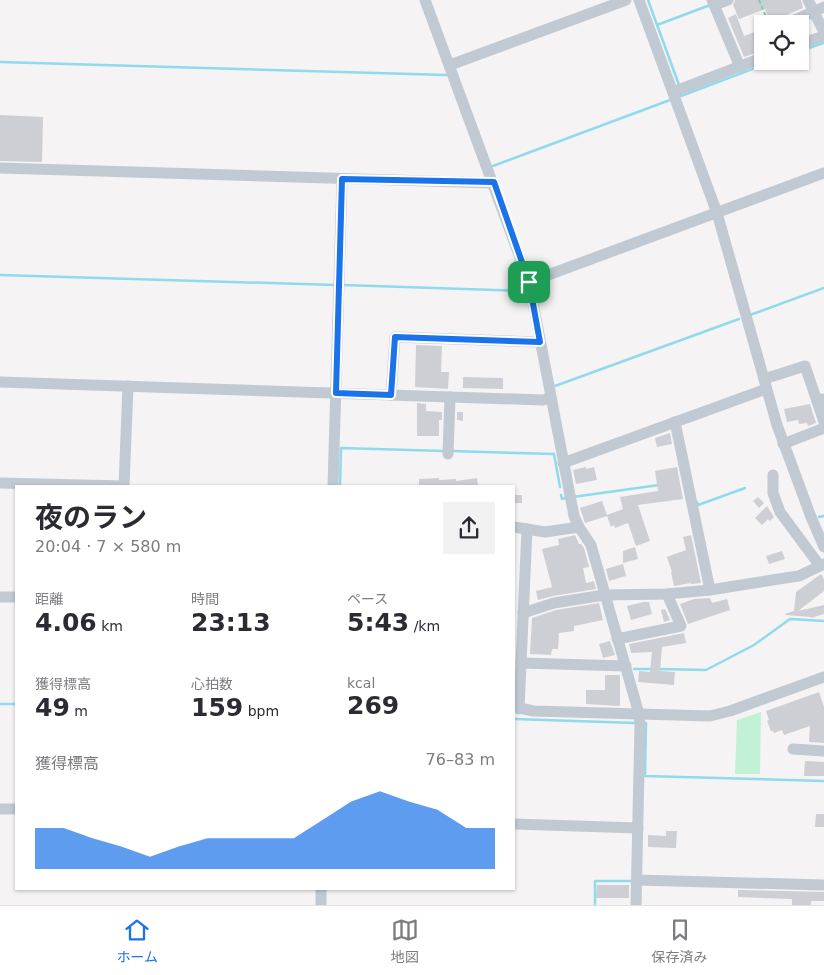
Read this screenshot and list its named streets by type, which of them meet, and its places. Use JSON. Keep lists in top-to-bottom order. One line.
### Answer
{"page":{"heading":["夜のラン","20:04 · 7 × 580 m"],"stats":[["距離","4.06 km"],["時間","23:13"],["ペース","5:43 /km"],["獲得標高","49 m"],["心拍数","159 bpm"],["kcal","269"]],"chart":["獲得標高","76–83 m"],"tabs":["ホーム","地図","保存済み"]}}
